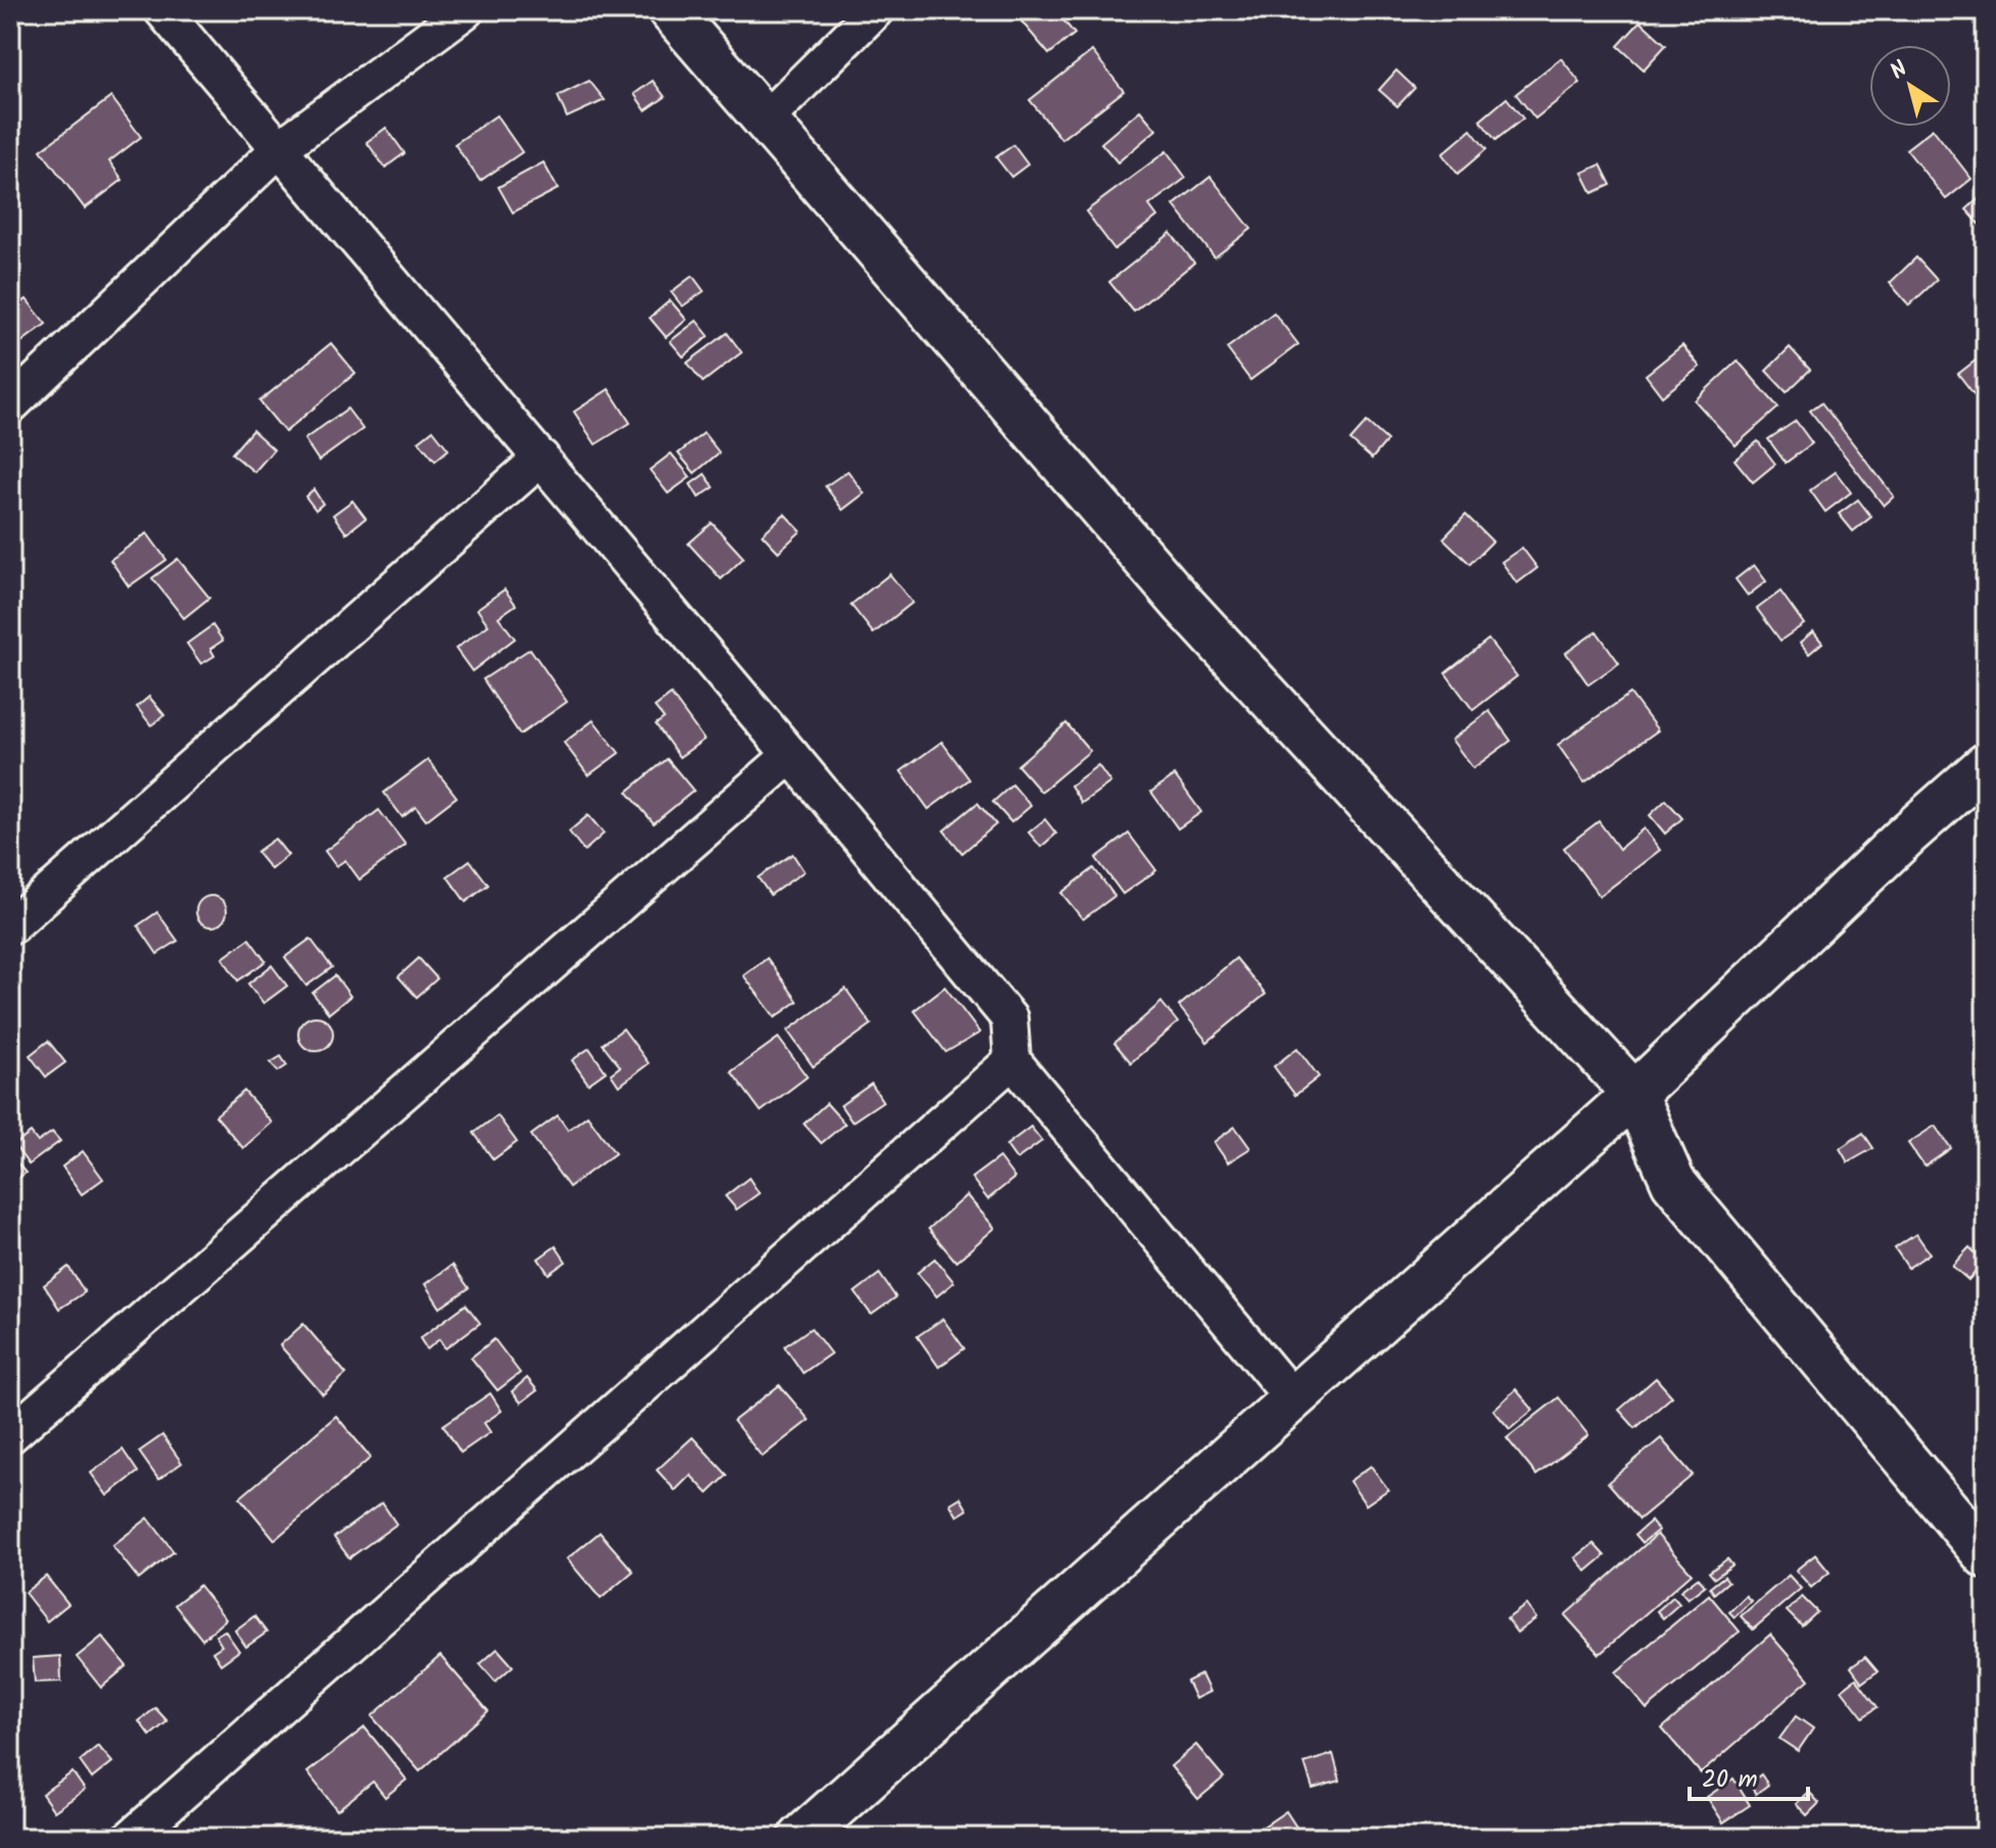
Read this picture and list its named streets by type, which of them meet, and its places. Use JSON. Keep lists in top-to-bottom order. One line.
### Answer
{"scale_bar":"20 m","north":"top left"}
